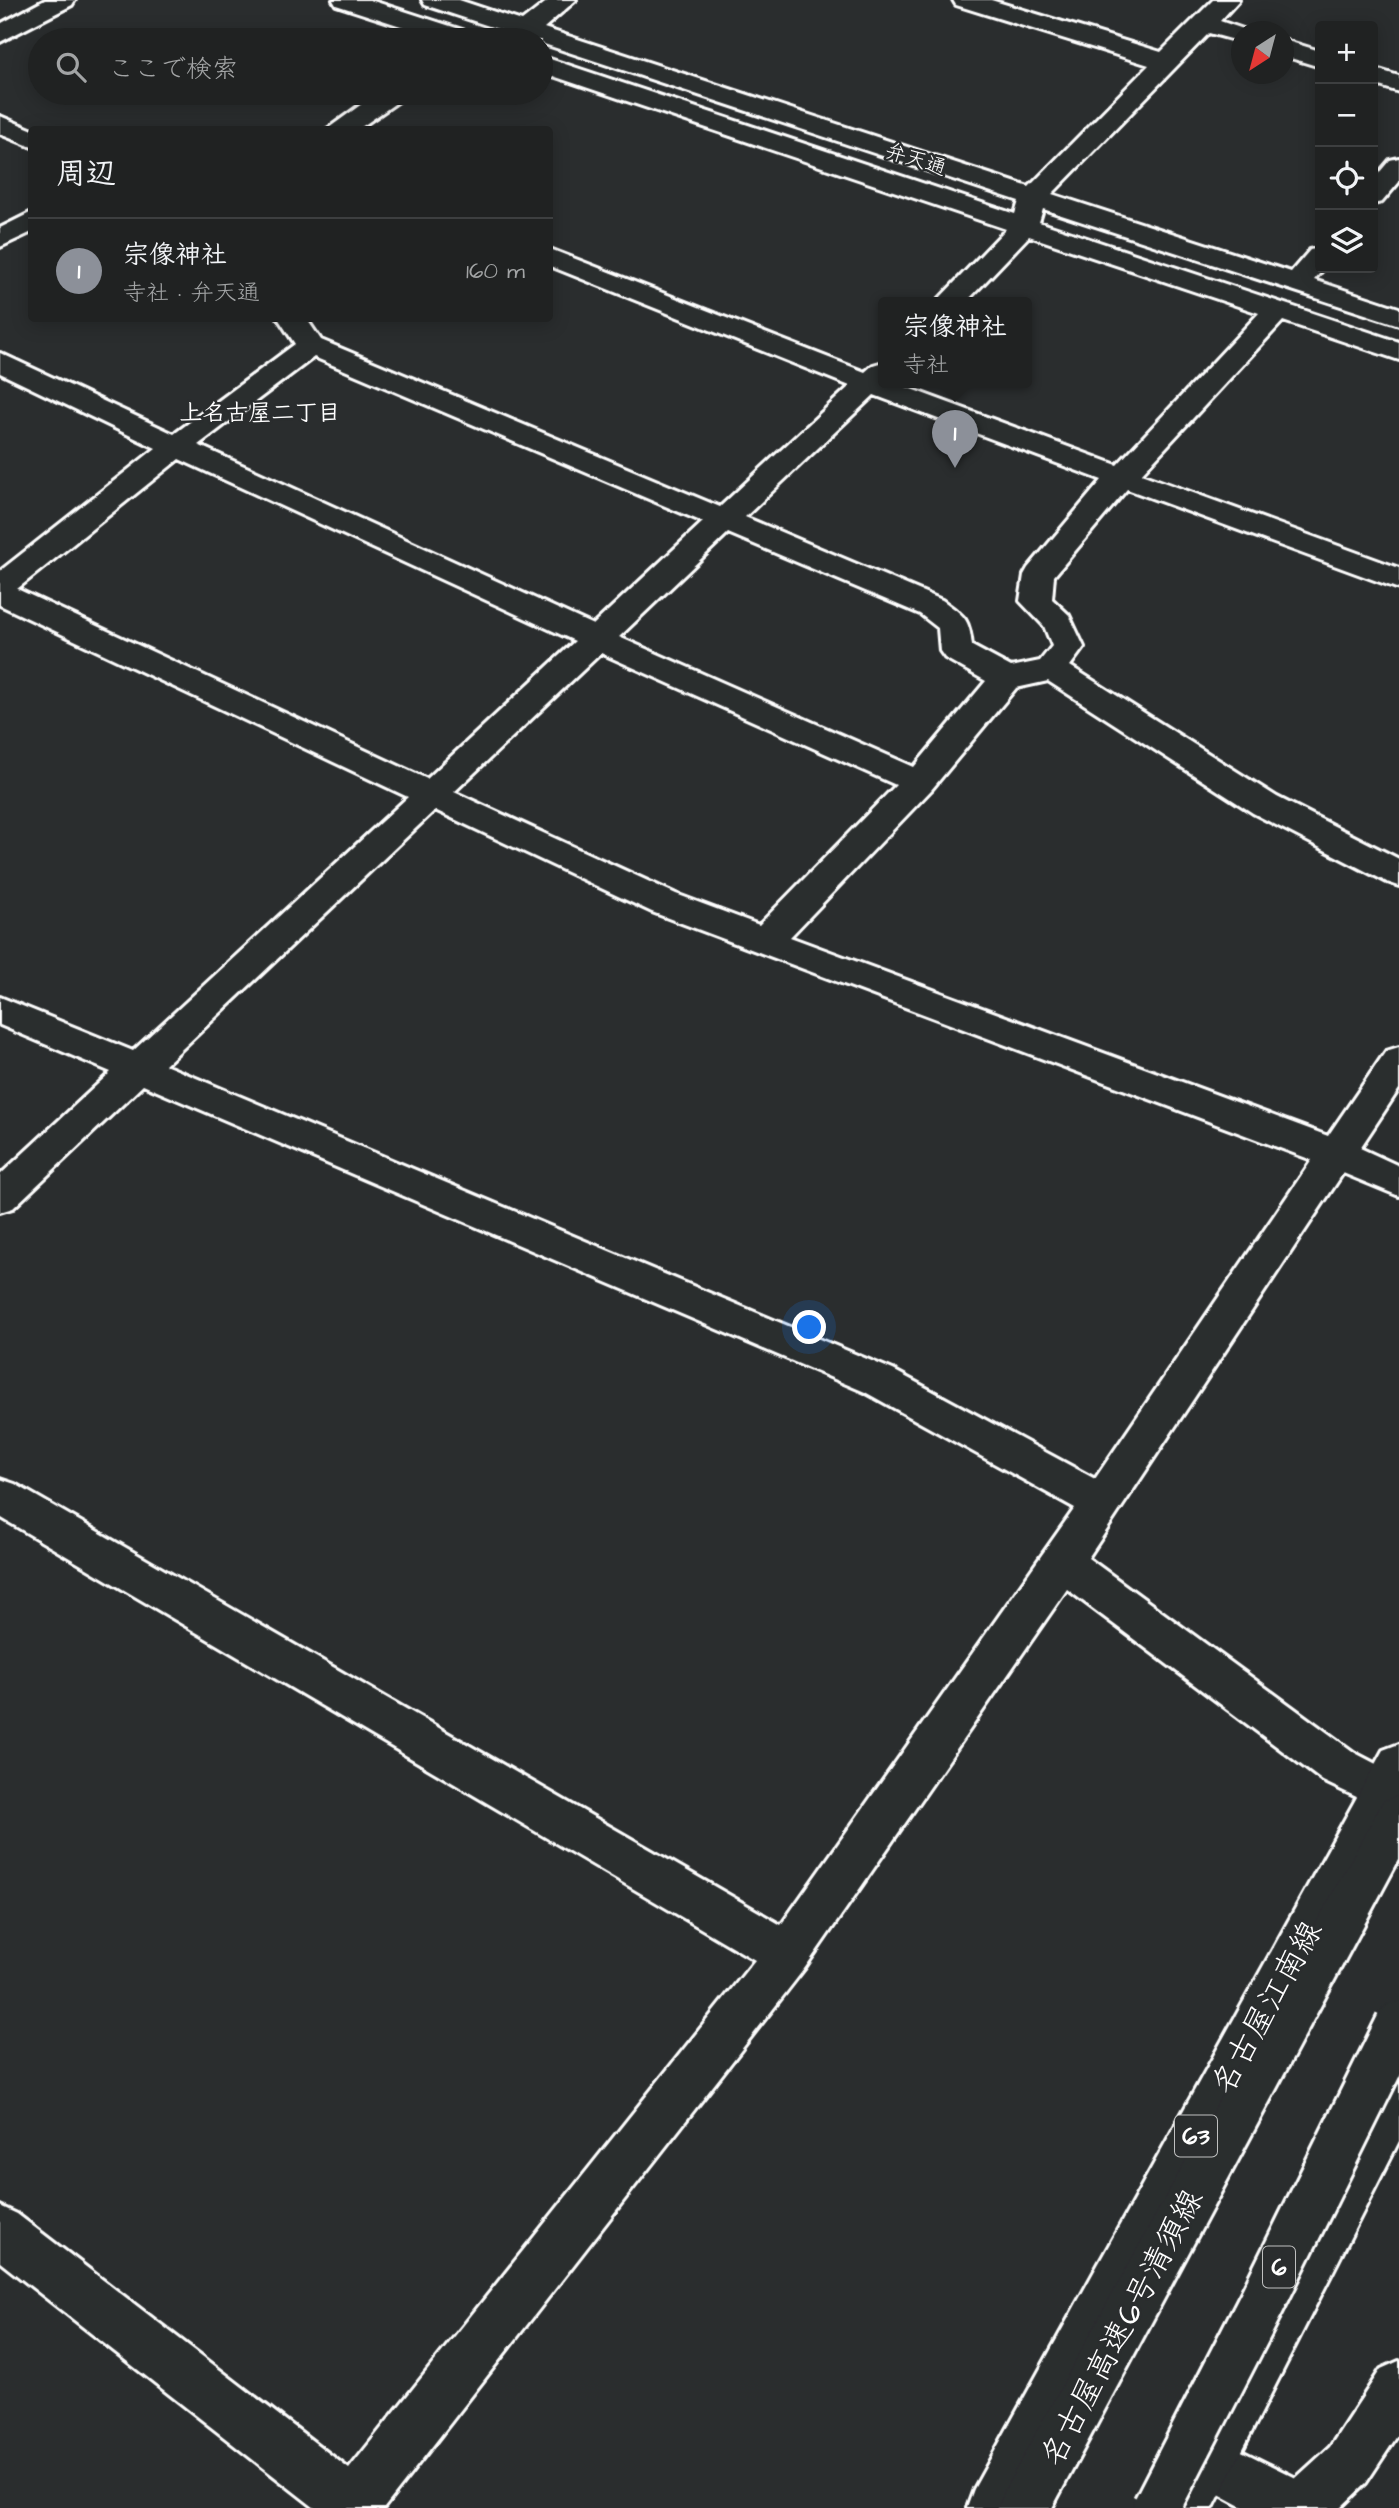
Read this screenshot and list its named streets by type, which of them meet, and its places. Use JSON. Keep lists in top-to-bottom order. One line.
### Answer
{"streets":{"main road":["弁天通","名古屋江南線","63","6","名古屋高速6号清須線"]},"crossings":[["名古屋江南線","名古屋高速6号清須線"]],"districts":["上名古屋二丁目"],"north":"bottom left","page":{"map_buttons":["+","−"],"search":"ここで検索","heading":"周辺","list":[{"mark":"1","name":"宗像神社","note":"寺社 · 弁天通","value":"160 m"}],"popup":["宗像神社","寺社"],"pins":"1"}}
